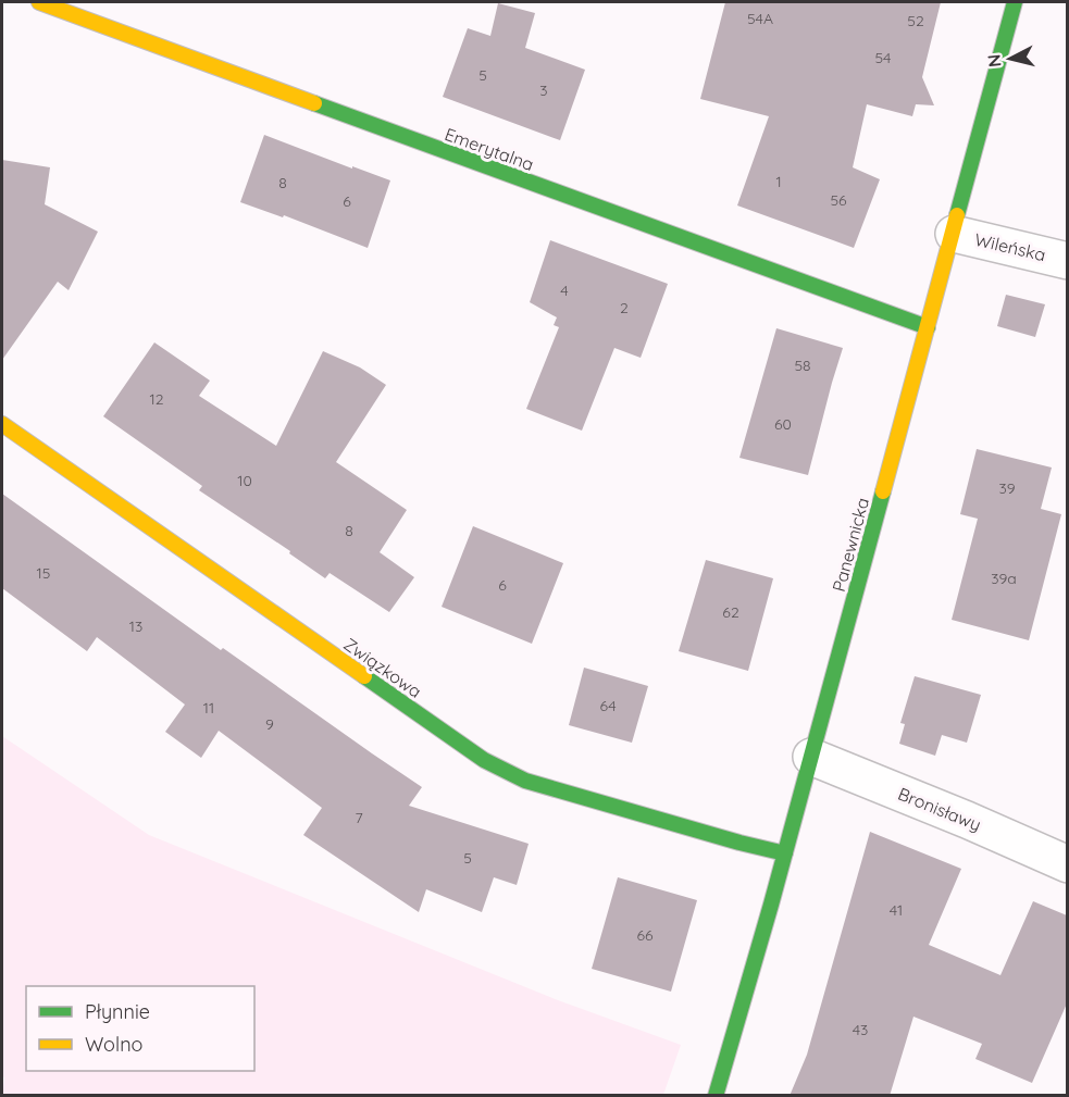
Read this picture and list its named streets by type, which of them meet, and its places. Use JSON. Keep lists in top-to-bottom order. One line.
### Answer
{"streets":{"street":["Emerytalna","Wileńska","Panewnicka","Związkowa","Bronisławy"]},"crossings":[["Emerytalna","Panewnicka"],["Wileńska","Panewnicka"],["Panewnicka","Związkowa"],["Panewnicka","Bronisławy"]],"house_numbers":["54A","52","54","5","3","1","8","56","6","4","2","58","12","60","10","39","8","15","39a","6","62","13","64","11","9","7","5","41","66","43"],"legend":["Płynnie","Wolno"],"north":"left"}
